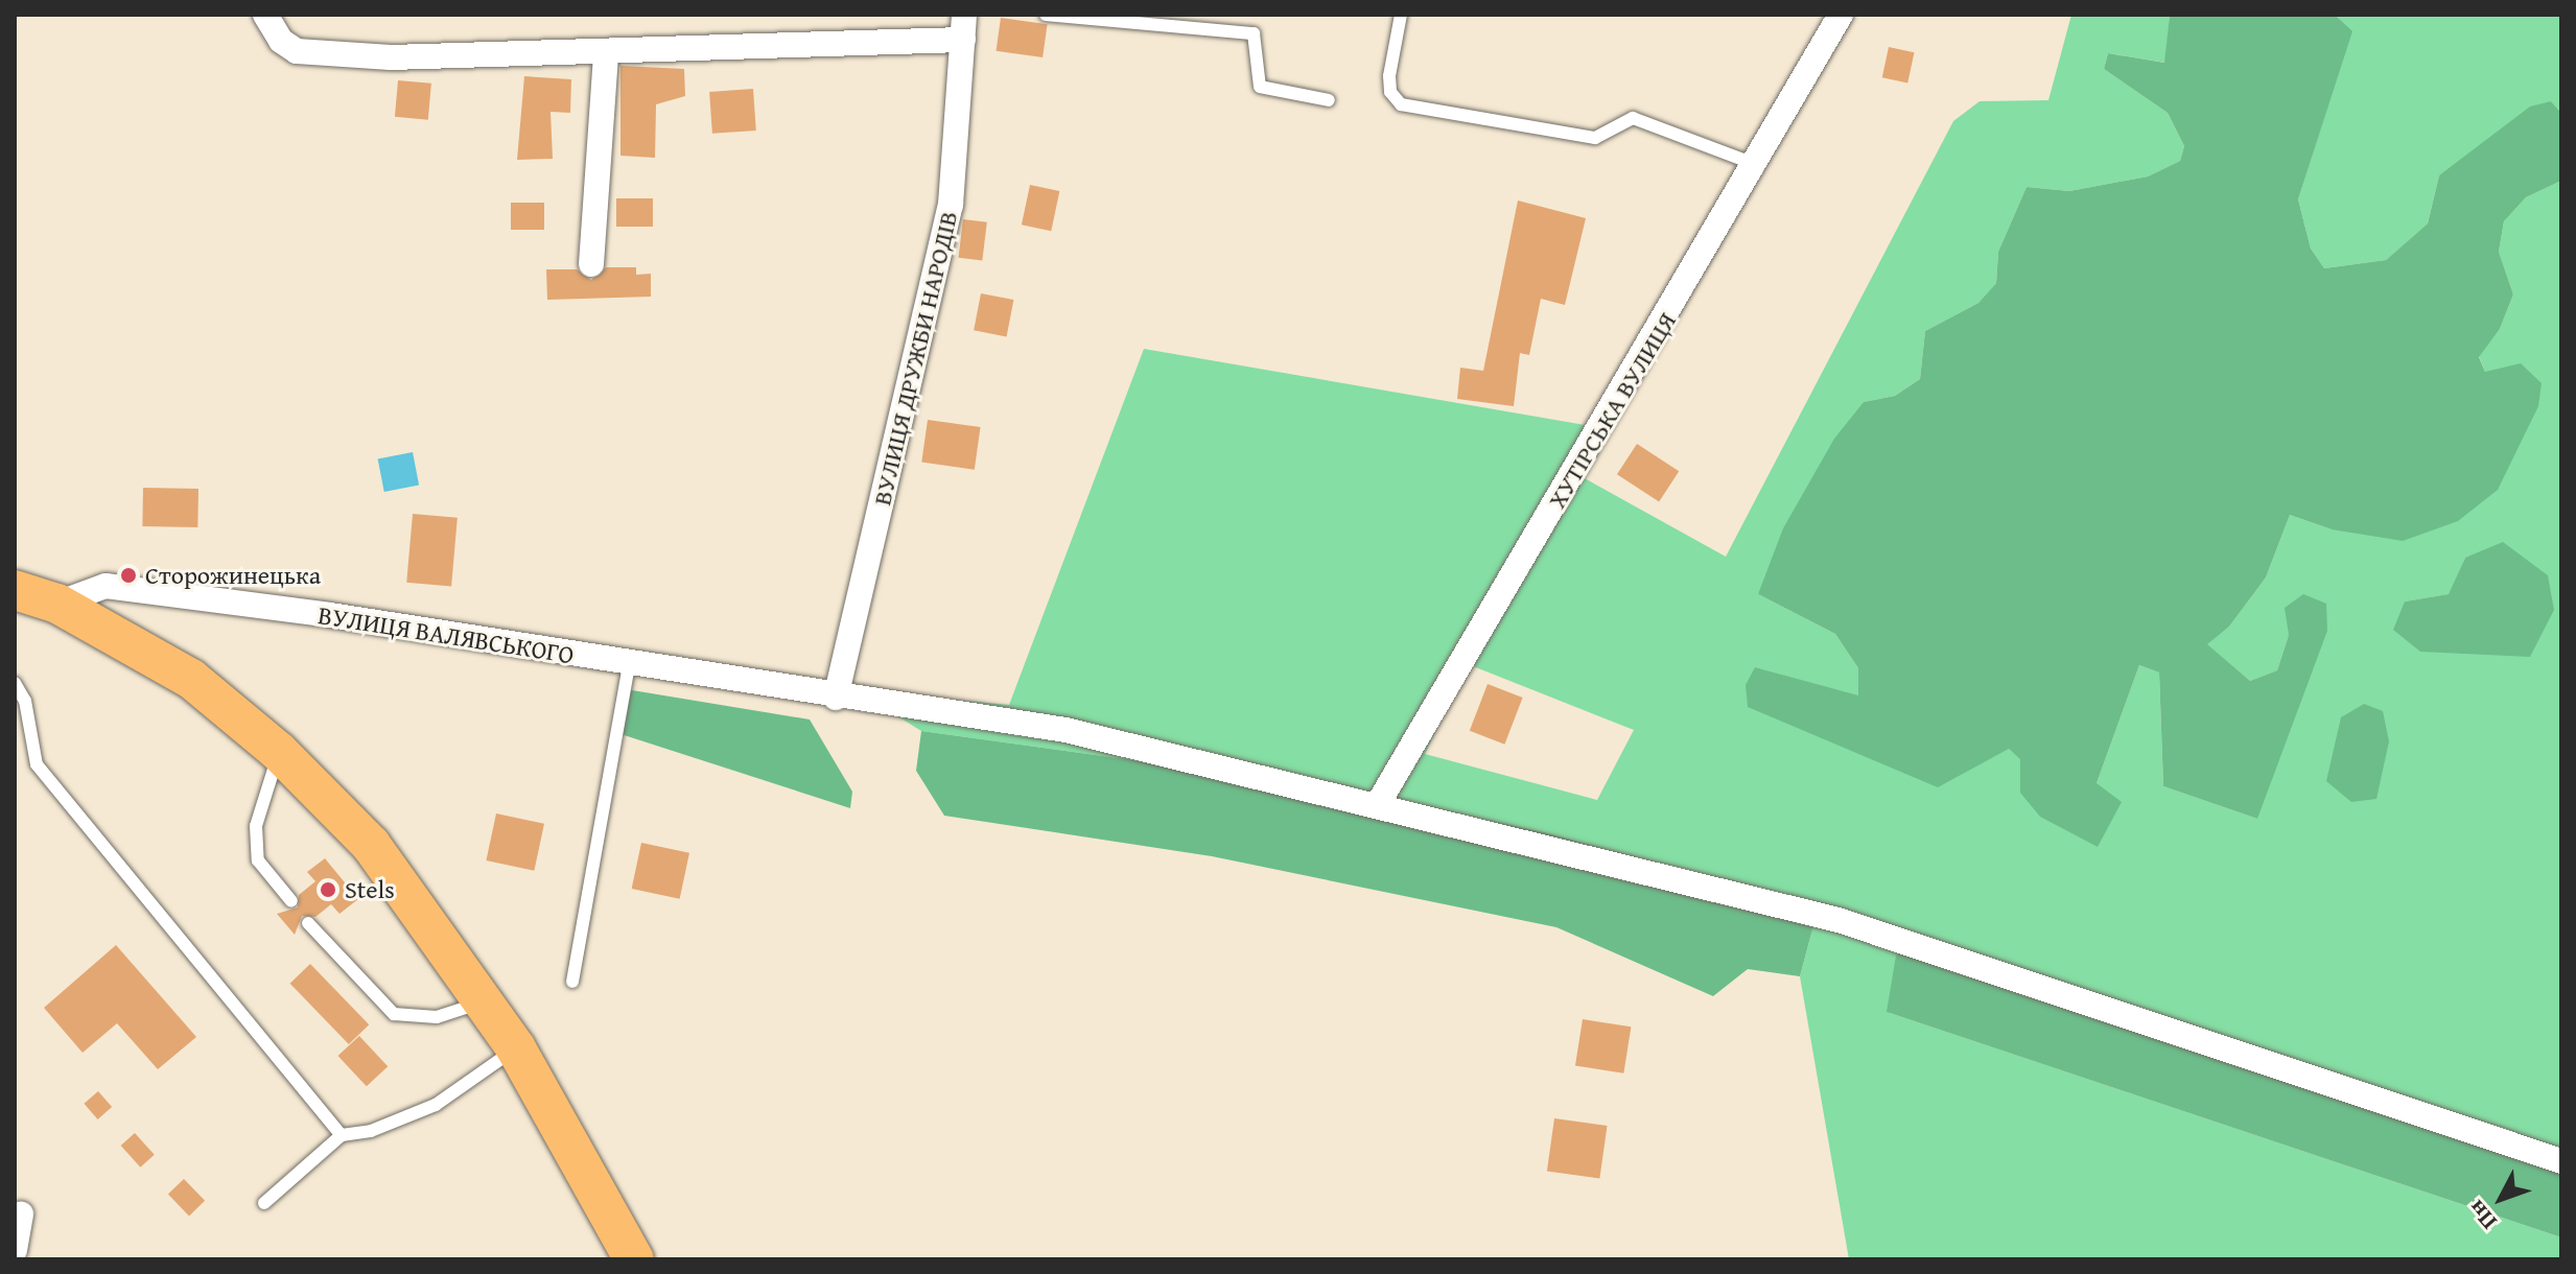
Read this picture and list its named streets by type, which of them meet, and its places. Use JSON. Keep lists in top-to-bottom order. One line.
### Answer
{"streets":{"street":["ВУЛИЦЯ ДРУЖБИ НАРОДІВ","ХУТІРСЬКА ВУЛИЦЯ","ВУЛИЦЯ ВАЛЯВСЬКОГО"]},"crossings":[["ВУЛИЦЯ ДРУЖБИ НАРОДІВ","ВУЛИЦЯ ВАЛЯВСЬКОГО"],["ХУТІРСЬКА ВУЛИЦЯ","ВУЛИЦЯ ВАЛЯВСЬКОГО"]],"places":["Сторожинецька","Stels"],"north":"bottom left"}
